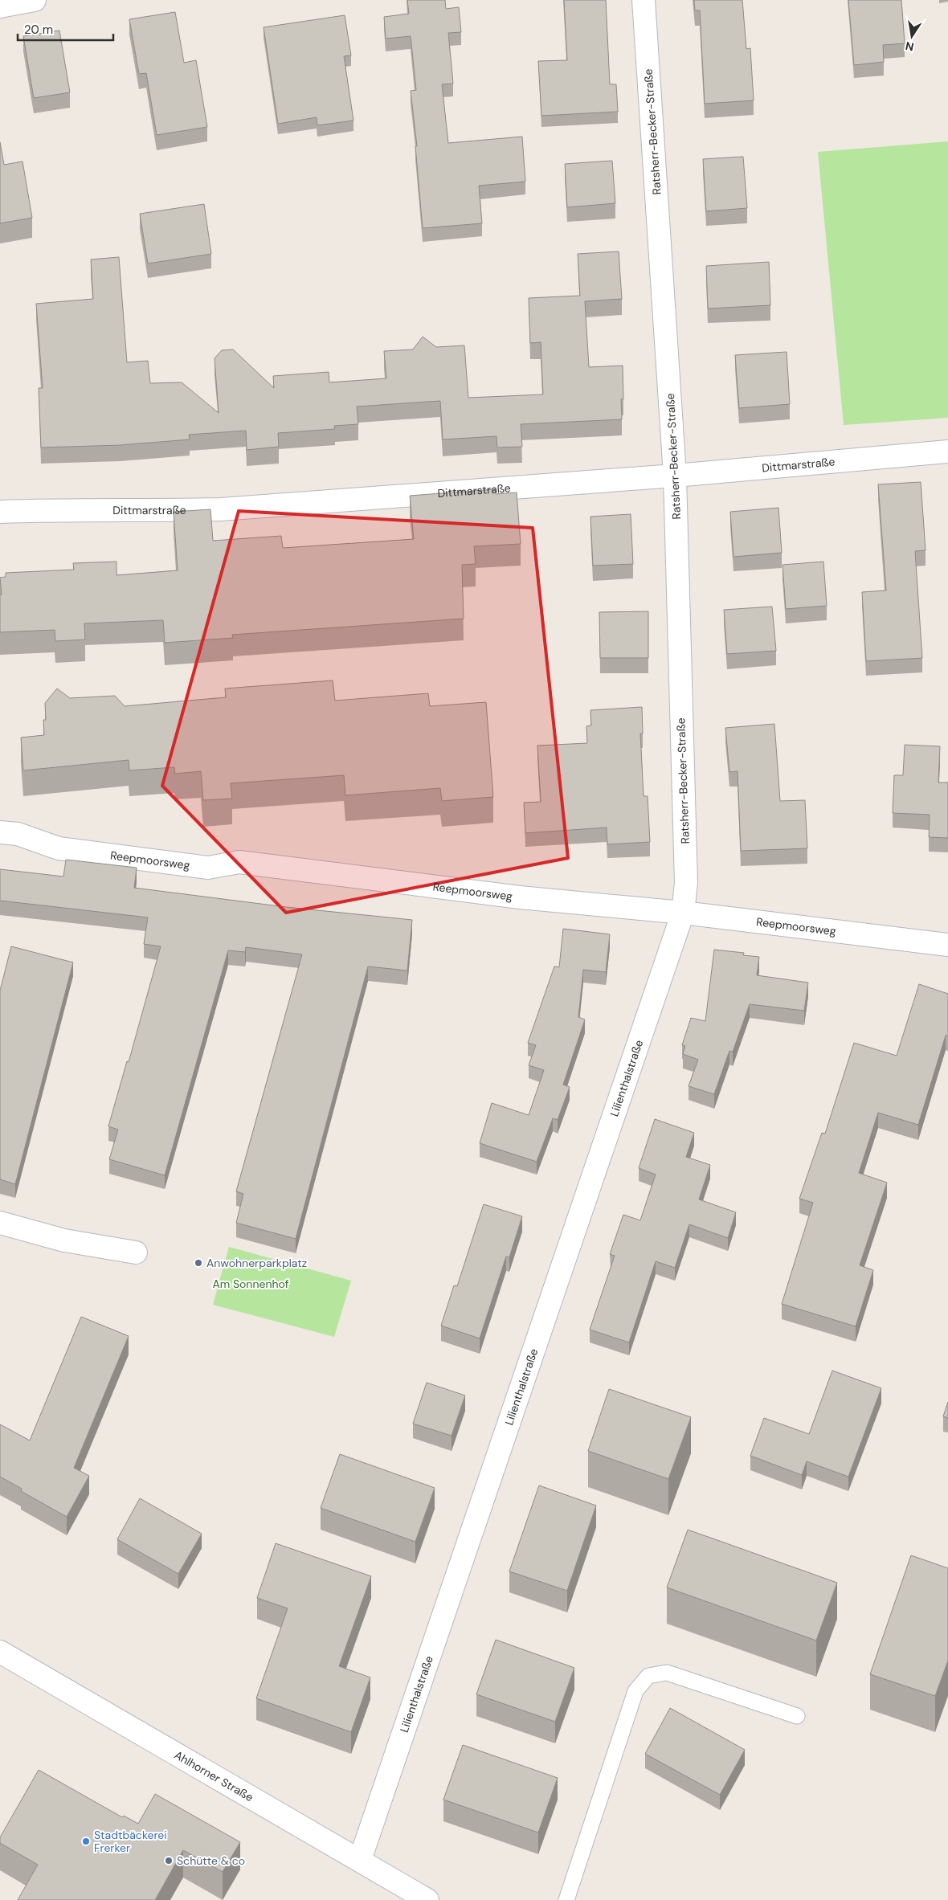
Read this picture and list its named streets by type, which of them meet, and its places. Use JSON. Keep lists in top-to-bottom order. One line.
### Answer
{"streets":{"street":["Ratsherr-Becker-Straße","Dittmarstraße","Reepmoorsweg","Lilienthalstraße","Ahlhorner Straße"]},"crossings":[["Ratsherr-Becker-Straße","Dittmarstraße"],["Ratsherr-Becker-Straße","Reepmoorsweg"],["Ratsherr-Becker-Straße","Lilienthalstraße"],["Reepmoorsweg","Lilienthalstraße"],["Lilienthalstraße","Ahlhorner Straße"]],"parks":["Am Sonnenhof"],"places":["Anwohnerparkplatz","Stadtbäckerei Frerker","Schütte & co"],"scale_bar":"20 m","north":"bottom"}
